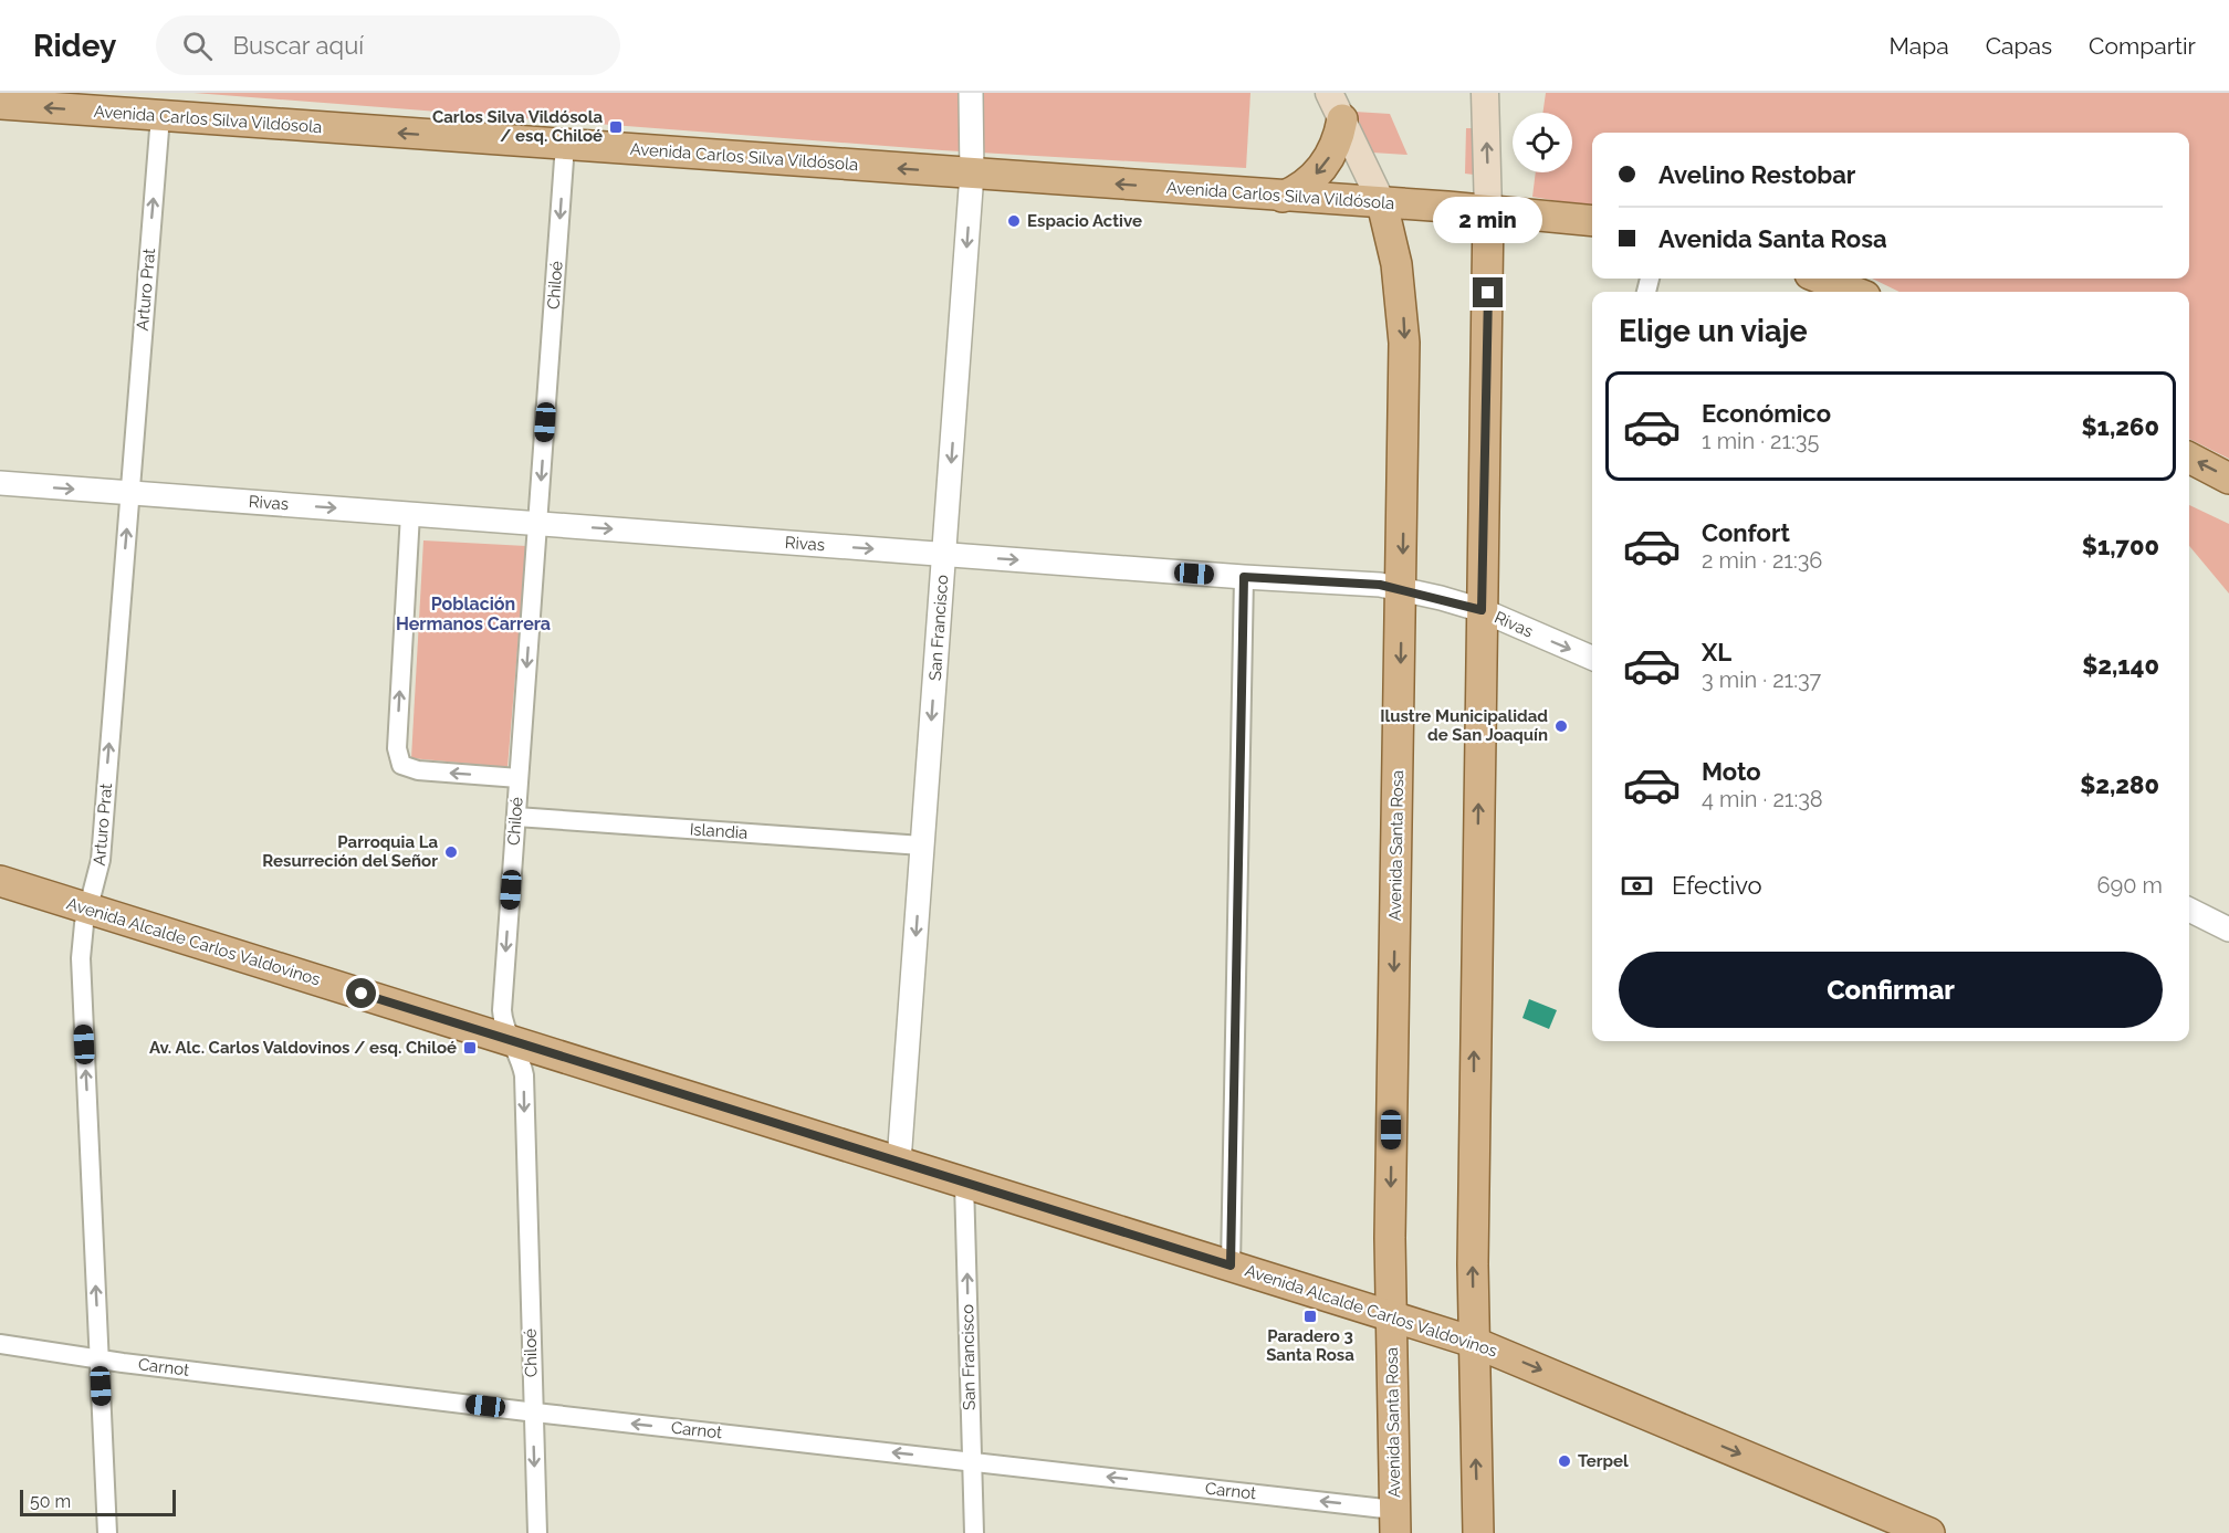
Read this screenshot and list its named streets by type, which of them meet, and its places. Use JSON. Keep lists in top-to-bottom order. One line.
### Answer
{"streets":{"main road":["Avenida Carlos Silva Vildósola","Avenida Santa Rosa","Avenida Alcalde Carlos Valdovinos"],"street":["Chiloé","Arturo Prat","Rivas","San Francisco","Islandia","Carnot"]},"crossings":[["Avenida Carlos Silva Vildósola","Chiloé"],["Avenida Carlos Silva Vildósola","Arturo Prat"],["Avenida Carlos Silva Vildósola","San Francisco"],["Avenida Carlos Silva Vildósola","Avenida Santa Rosa"],["Chiloé","Rivas"],["Chiloé","Islandia"],["Chiloé","Avenida Alcalde Carlos Valdovinos"],["Chiloé","Carnot"],["Arturo Prat","Rivas"],["Arturo Prat","Avenida Alcalde Carlos Valdovinos"],["Arturo Prat","Carnot"],["Rivas","San Francisco"],["Rivas","Avenida Santa Rosa"],["San Francisco","Islandia"],["San Francisco","Avenida Alcalde Carlos Valdovinos"],["San Francisco","Carnot"],["Avenida Santa Rosa","Avenida Alcalde Carlos Valdovinos"],["Avenida Santa Rosa","Carnot"]],"one_way":["Avenida Carlos Silva Vildósola","Chiloé","Arturo Prat","Rivas","Carnot"],"districts":["Población Hermanos Carrera"],"places":{"transit":["Carlos Silva Vildósola / esq. Chiloé","Av. Alc. Carlos Valdovinos / esq. Chiloé","Paradero 3 Santa Rosa"],"other":["Espacio Active","Ilustre Municipalidad de San Joaquín","Parroquia La Resurreción del Señor","Terpel"]},"scale_bar":"50 m","page":{"header":"Ridey","search":"Buscar aquí","nav":["Mapa","Capas","Compartir"],"banner":["Avelino Restobar","Avenida Santa Rosa"],"bubble":"2 min","heading":"Elige un viaje","list":[{"name":"Económico","note":"1 min · 21:35","value":"$1,260"},{"name":"Confort","note":"2 min · 21:36","value":"$1,700"},{"name":"XL","note":"3 min · 21:37","value":"$2,140"},{"name":"Moto","note":"4 min · 21:38","value":"$2,280"}],"pay":["Efectivo","690 m"],"buttons":"Confirmar","scale":"50 m"}}
